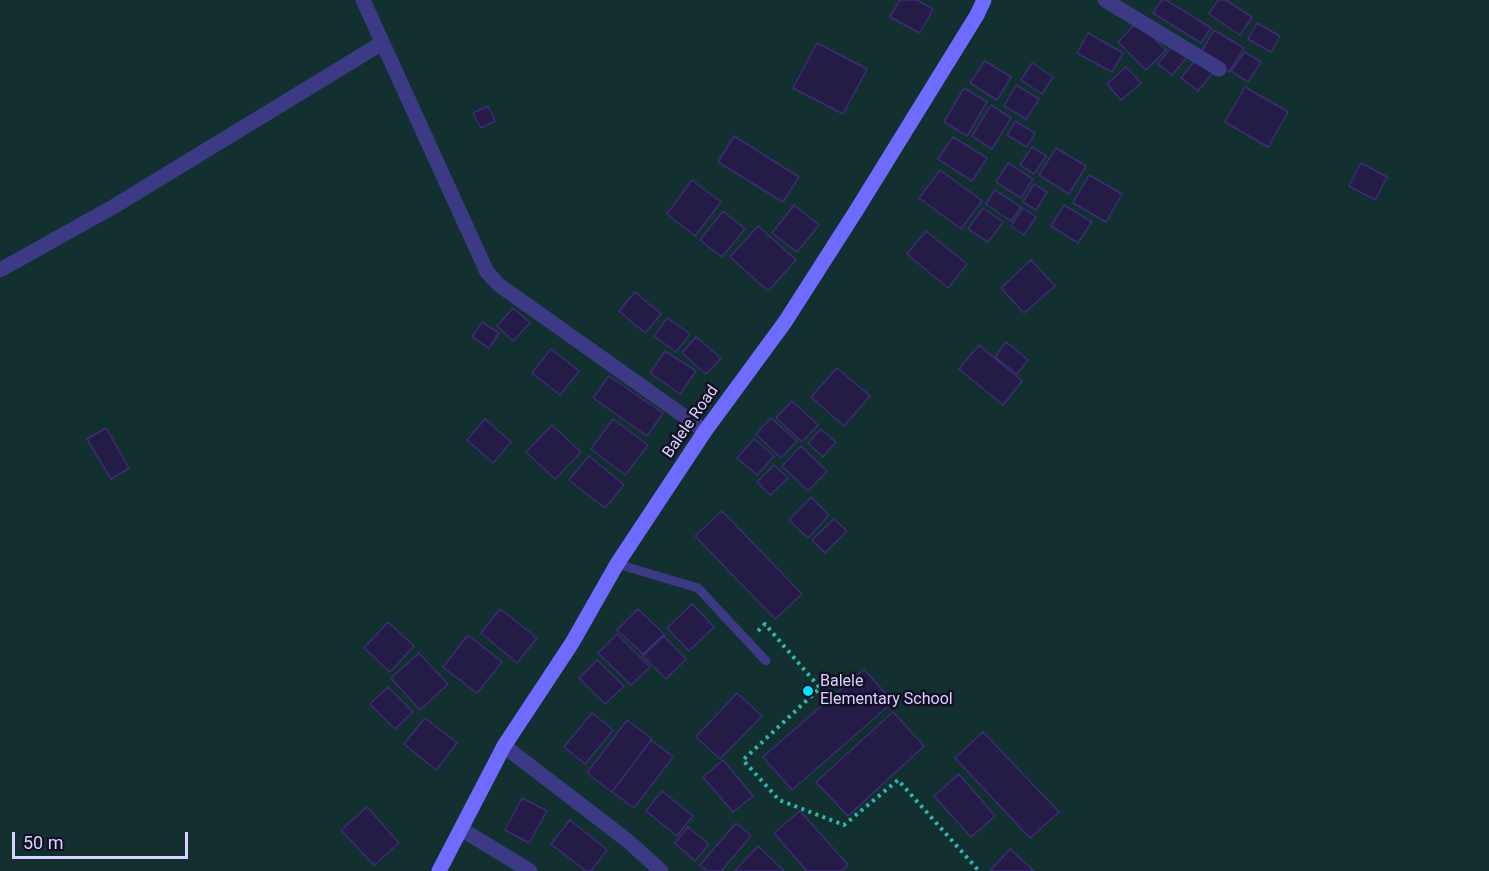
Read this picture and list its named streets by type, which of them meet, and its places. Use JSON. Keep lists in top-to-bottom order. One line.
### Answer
{"streets":{"street":["Balele Road"]},"places":["Balele Elementary School"],"scale_bar":"50 m"}
